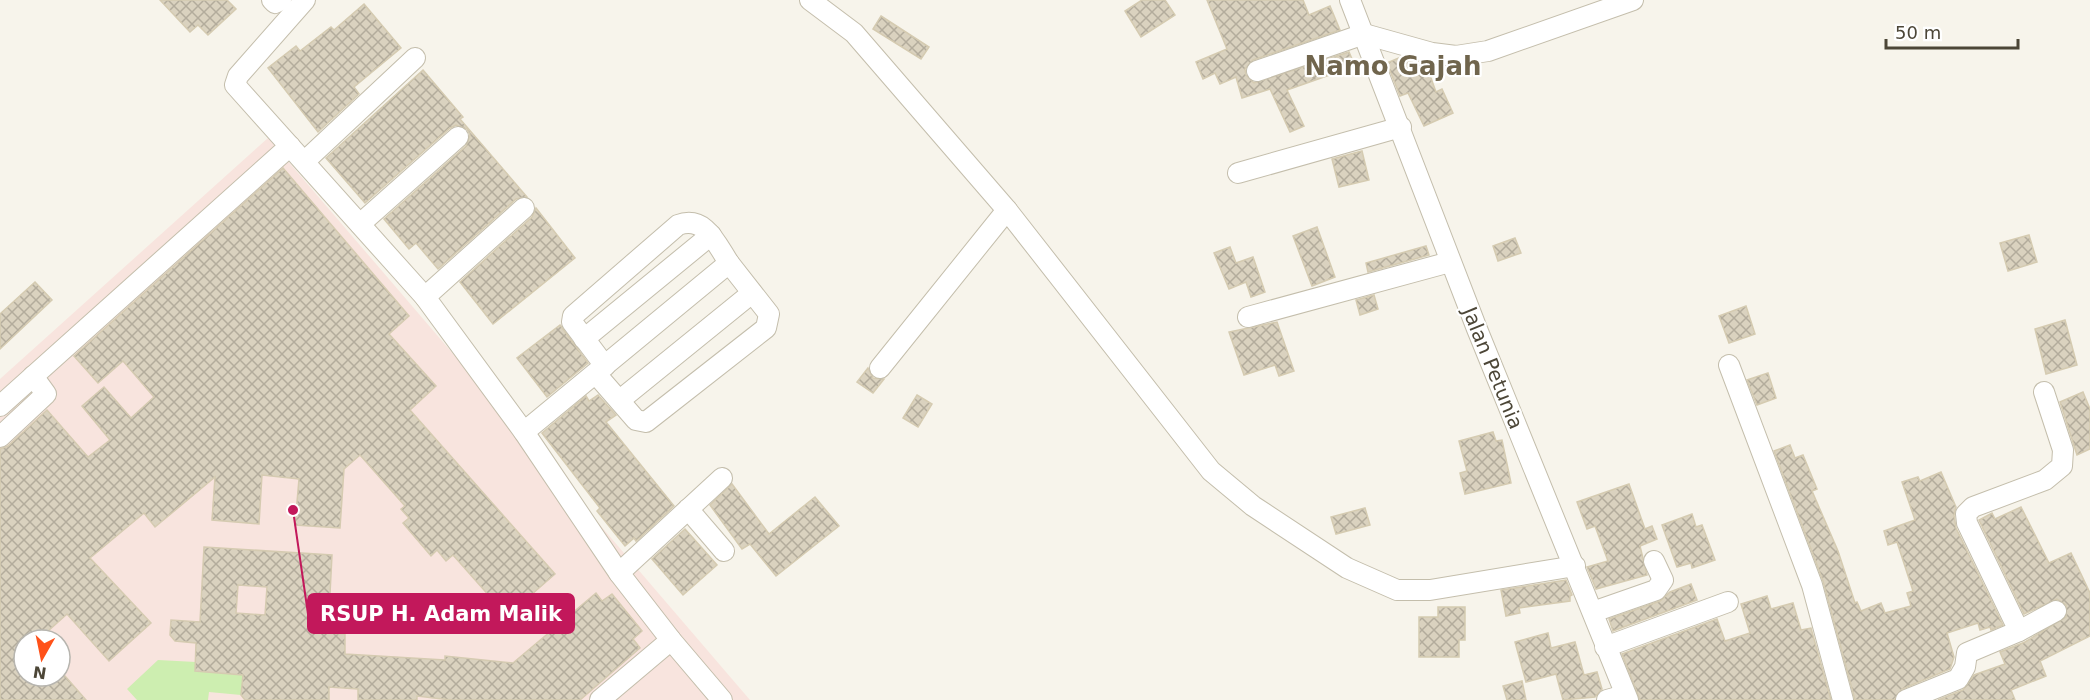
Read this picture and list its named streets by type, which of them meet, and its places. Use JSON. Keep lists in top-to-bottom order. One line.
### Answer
{"streets":{"street":["Jalan Petunia"]},"districts":["Namo Gajah"],"places":["RSUP H. Adam Malik"],"scale_bar":"50 m","north":"bottom"}
